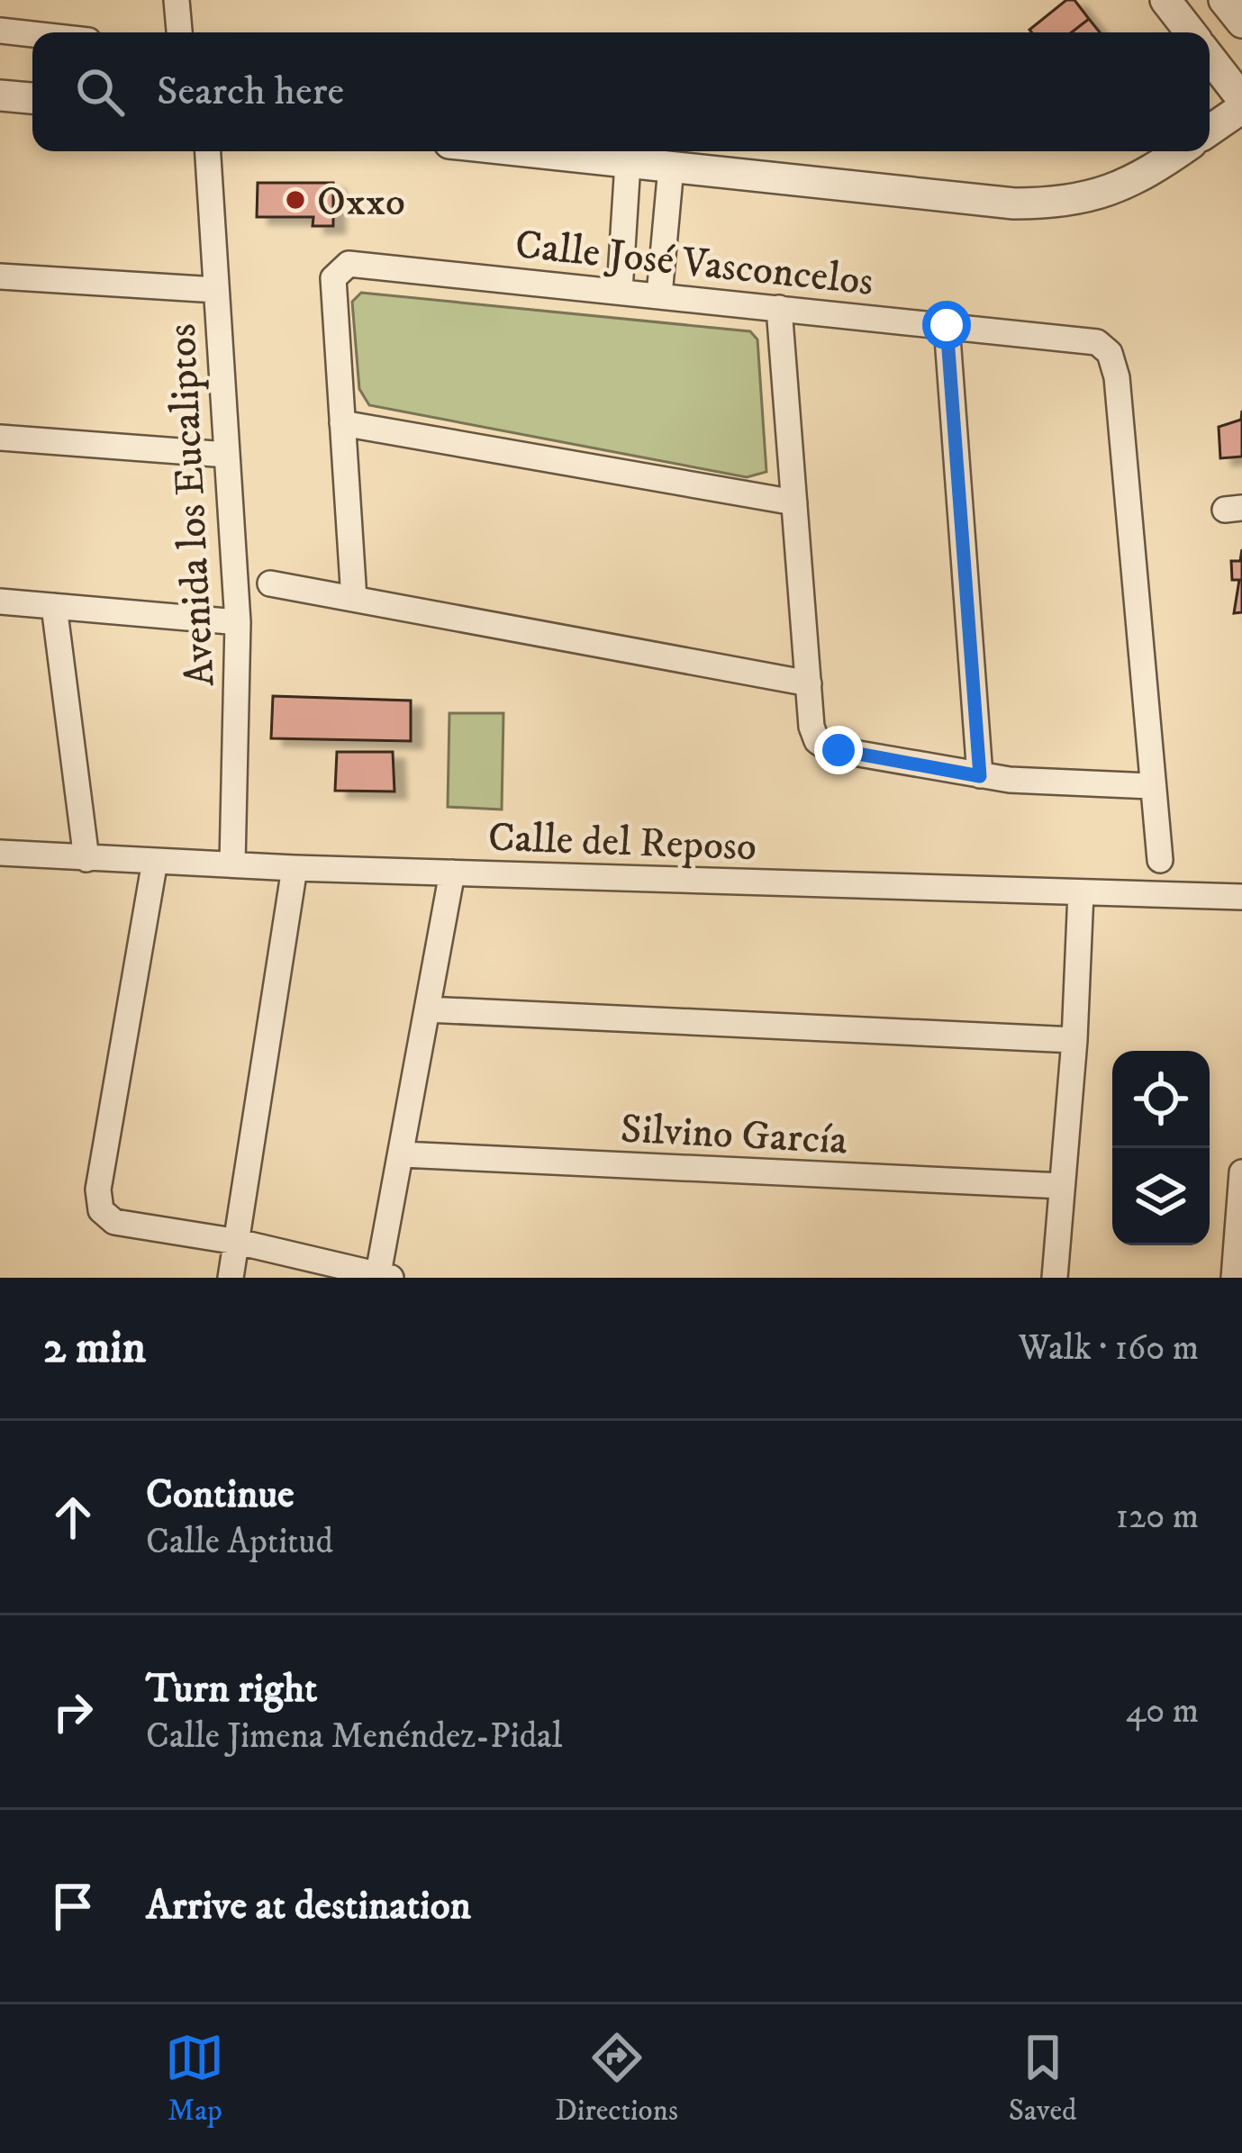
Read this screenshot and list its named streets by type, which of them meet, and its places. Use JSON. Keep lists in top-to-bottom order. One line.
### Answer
{"streets":{"street":["Calle José Vasconcelos","Avenida los Eucaliptos","Calle del Reposo","Silvino García"]},"crossings":[["Avenida los Eucaliptos","Calle del Reposo"]],"places":["Oxxo"],"page":{"search":"Search here","heading":["2 min","Walk · 160 m"],"list":[["Continue","Calle Aptitud","120 m"],["Turn right","Calle Jimena Menéndez-Pidal","40 m"],"Arrive at destination"],"nav":["Map","Directions","Saved"]}}
